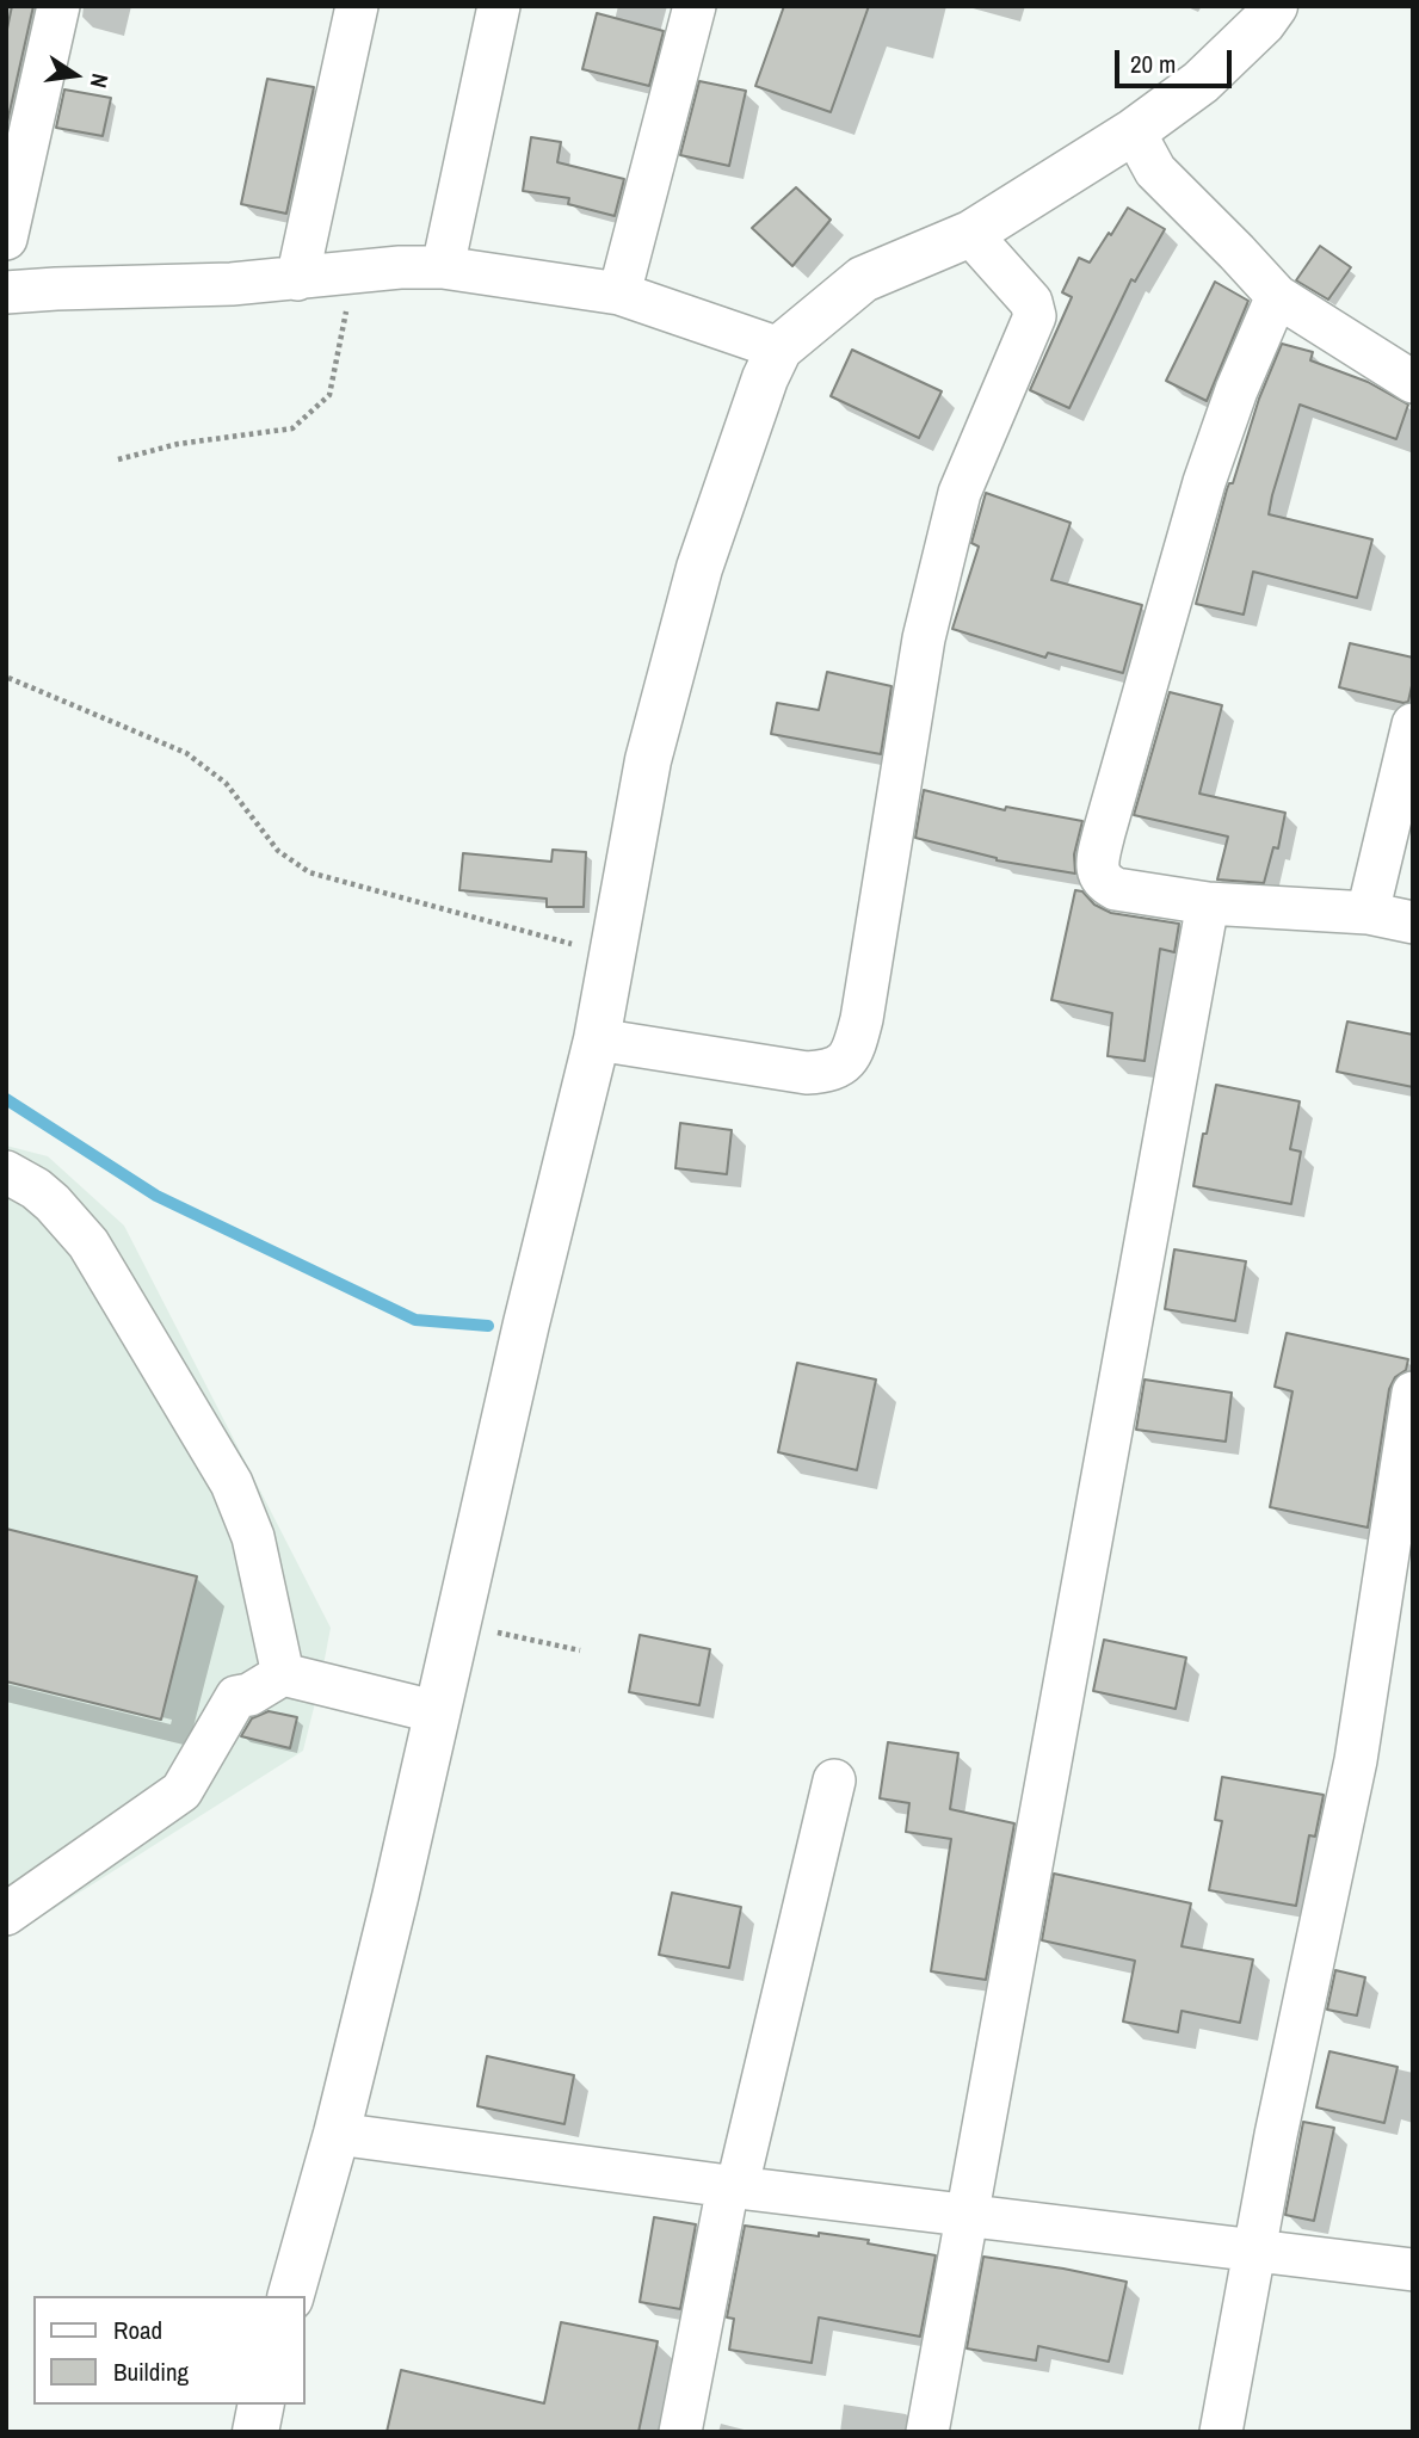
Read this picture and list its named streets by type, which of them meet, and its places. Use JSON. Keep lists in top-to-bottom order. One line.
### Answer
{"legend":["Road","Building"],"scale_bar":"20 m","north":"right"}
